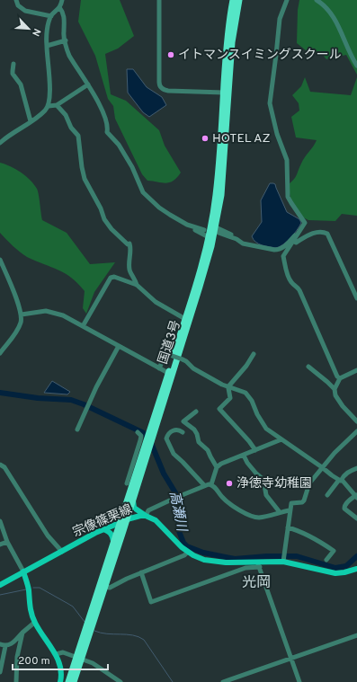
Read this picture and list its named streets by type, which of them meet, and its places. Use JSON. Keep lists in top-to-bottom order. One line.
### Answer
{"streets":{"highway":["国道3号"],"main road":["宗像篠栗線"]},"crossings":[["国道3号","宗像篠栗線"]],"districts":["光岡"],"water":["高瀬川"],"places":["イトマンスイミングスクール","HOTEL AZ","浄徳寺幼稚園"],"scale_bar":"200 m","north":"bottom right"}
